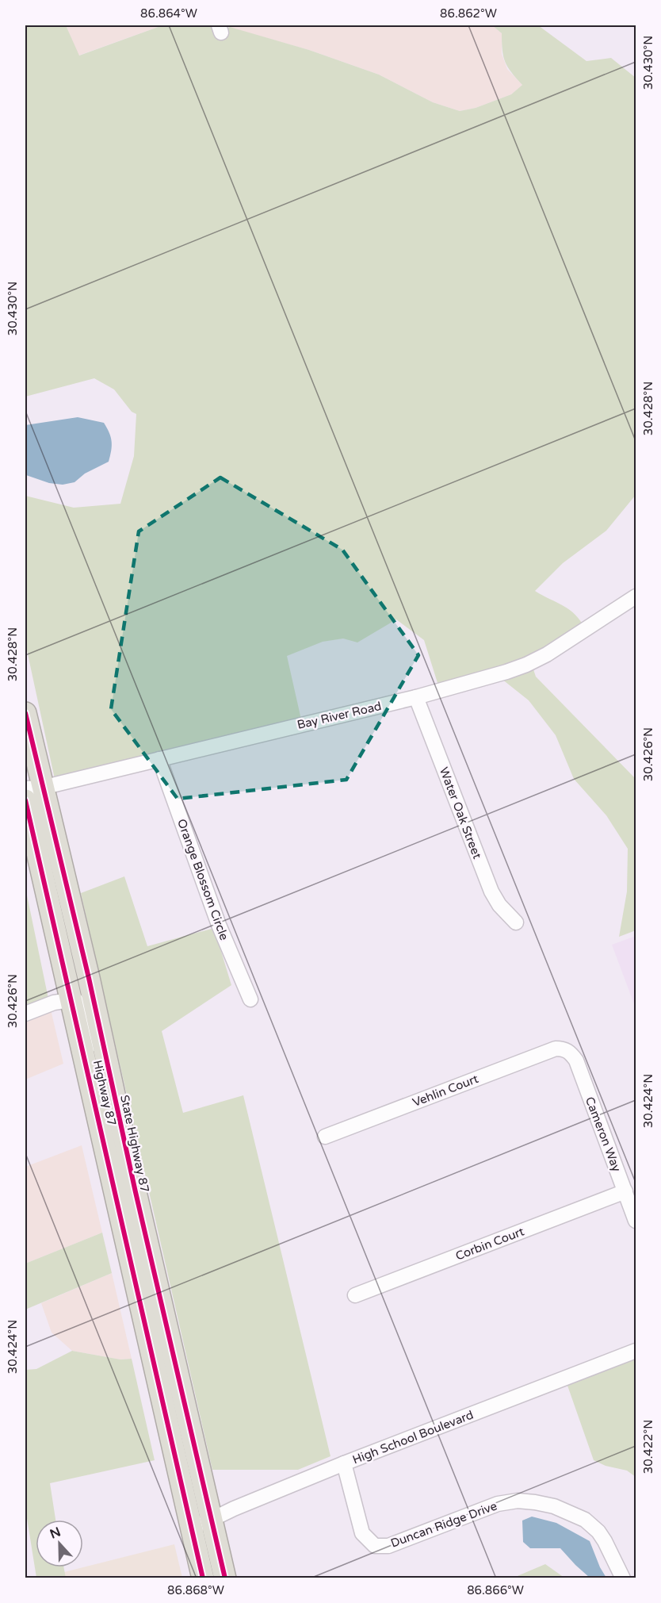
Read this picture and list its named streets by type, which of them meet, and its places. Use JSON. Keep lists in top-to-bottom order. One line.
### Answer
{"streets":{"highway":["State Highway 87"],"street":["Bay River Road","Water Oak Street","Orange Blossom Circle","Vehlin Court","Highway 87","Cameron Way","Corbin Court","High School Boulevard","Duncan Ridge Drive"]},"crossings":[["Bay River Road","Water Oak Street"],["Bay River Road","Orange Blossom Circle"],["Bay River Road","State Highway 87"],["Vehlin Court","Cameron Way"],["Highway 87","State Highway 87"],["Cameron Way","Corbin Court"],["State Highway 87","High School Boulevard"],["High School Boulevard","Duncan Ridge Drive"]],"north":"top","coordinates":["86.864°W","86.862°W","30.430°N","30.428°N","30.426°N","30.424°N","30.422°N","86.868°W","86.866°W"]}
